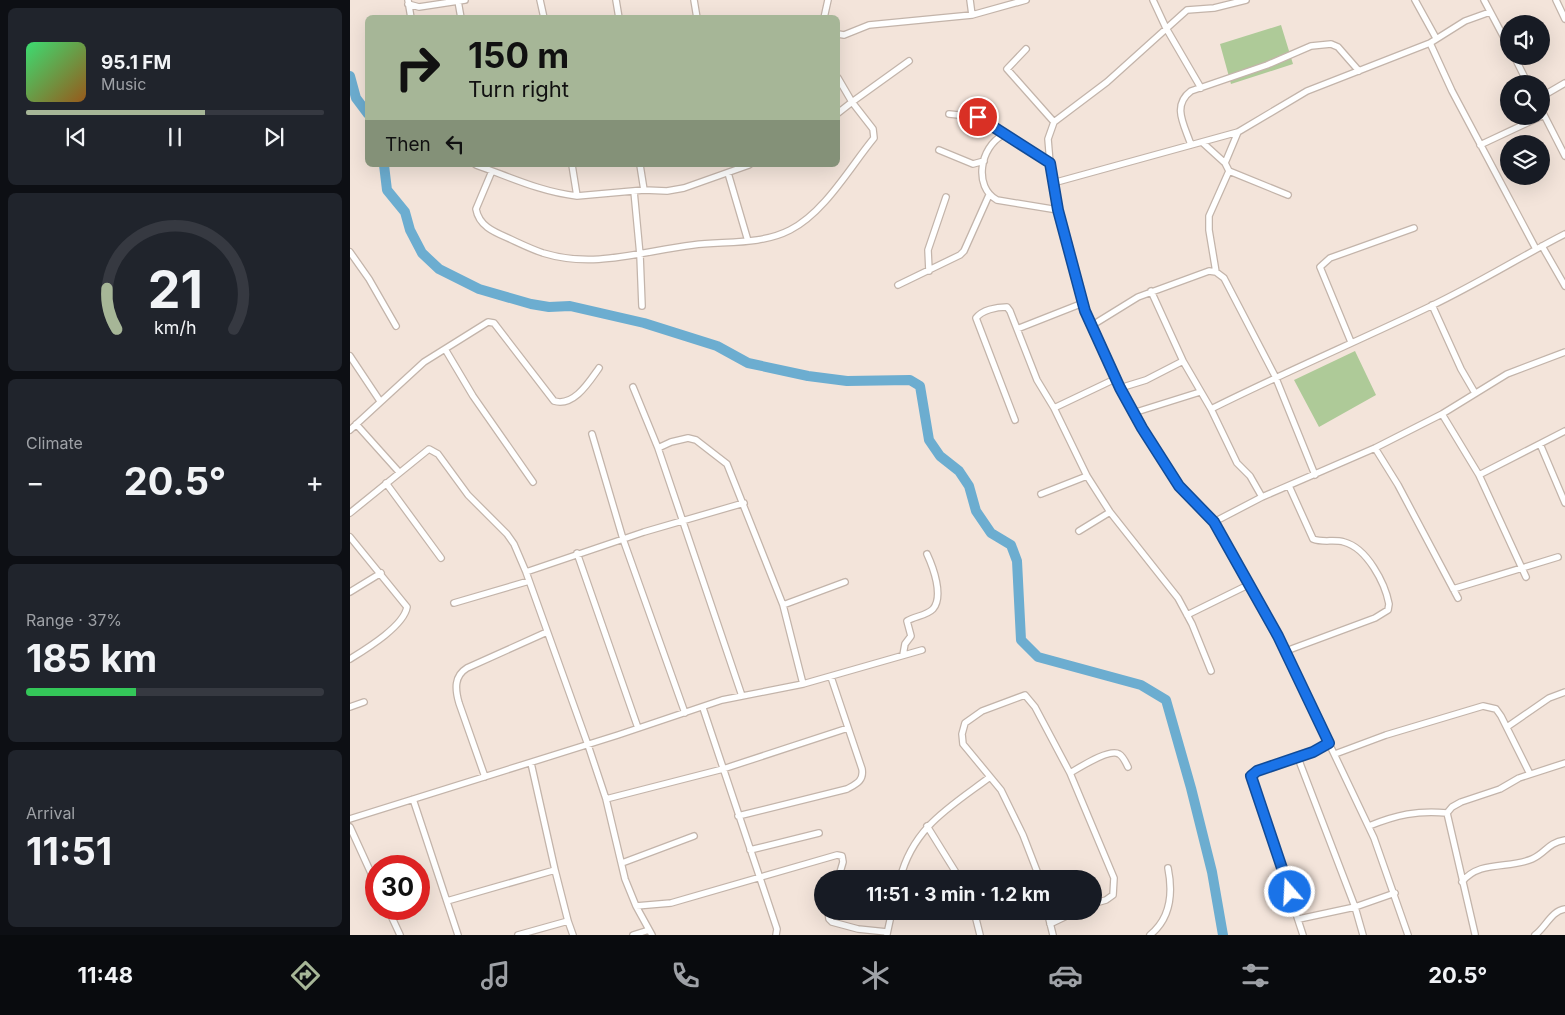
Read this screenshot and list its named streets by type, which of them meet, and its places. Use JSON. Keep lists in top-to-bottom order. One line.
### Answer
{"page":{"turn":["150 m","Turn right"],"song":["95.1 FM","Music"],"then":"Then","tile":["Climate",["Range · 37%","185 km"],["Arrival","11:51"]],"heat":["−","20.5°","+"],"limit":"30","trip":"11:51 · 3 min · 1.2 km","tabs":["11:48","20.5°"],"gauge":["21","km/h"]}}
